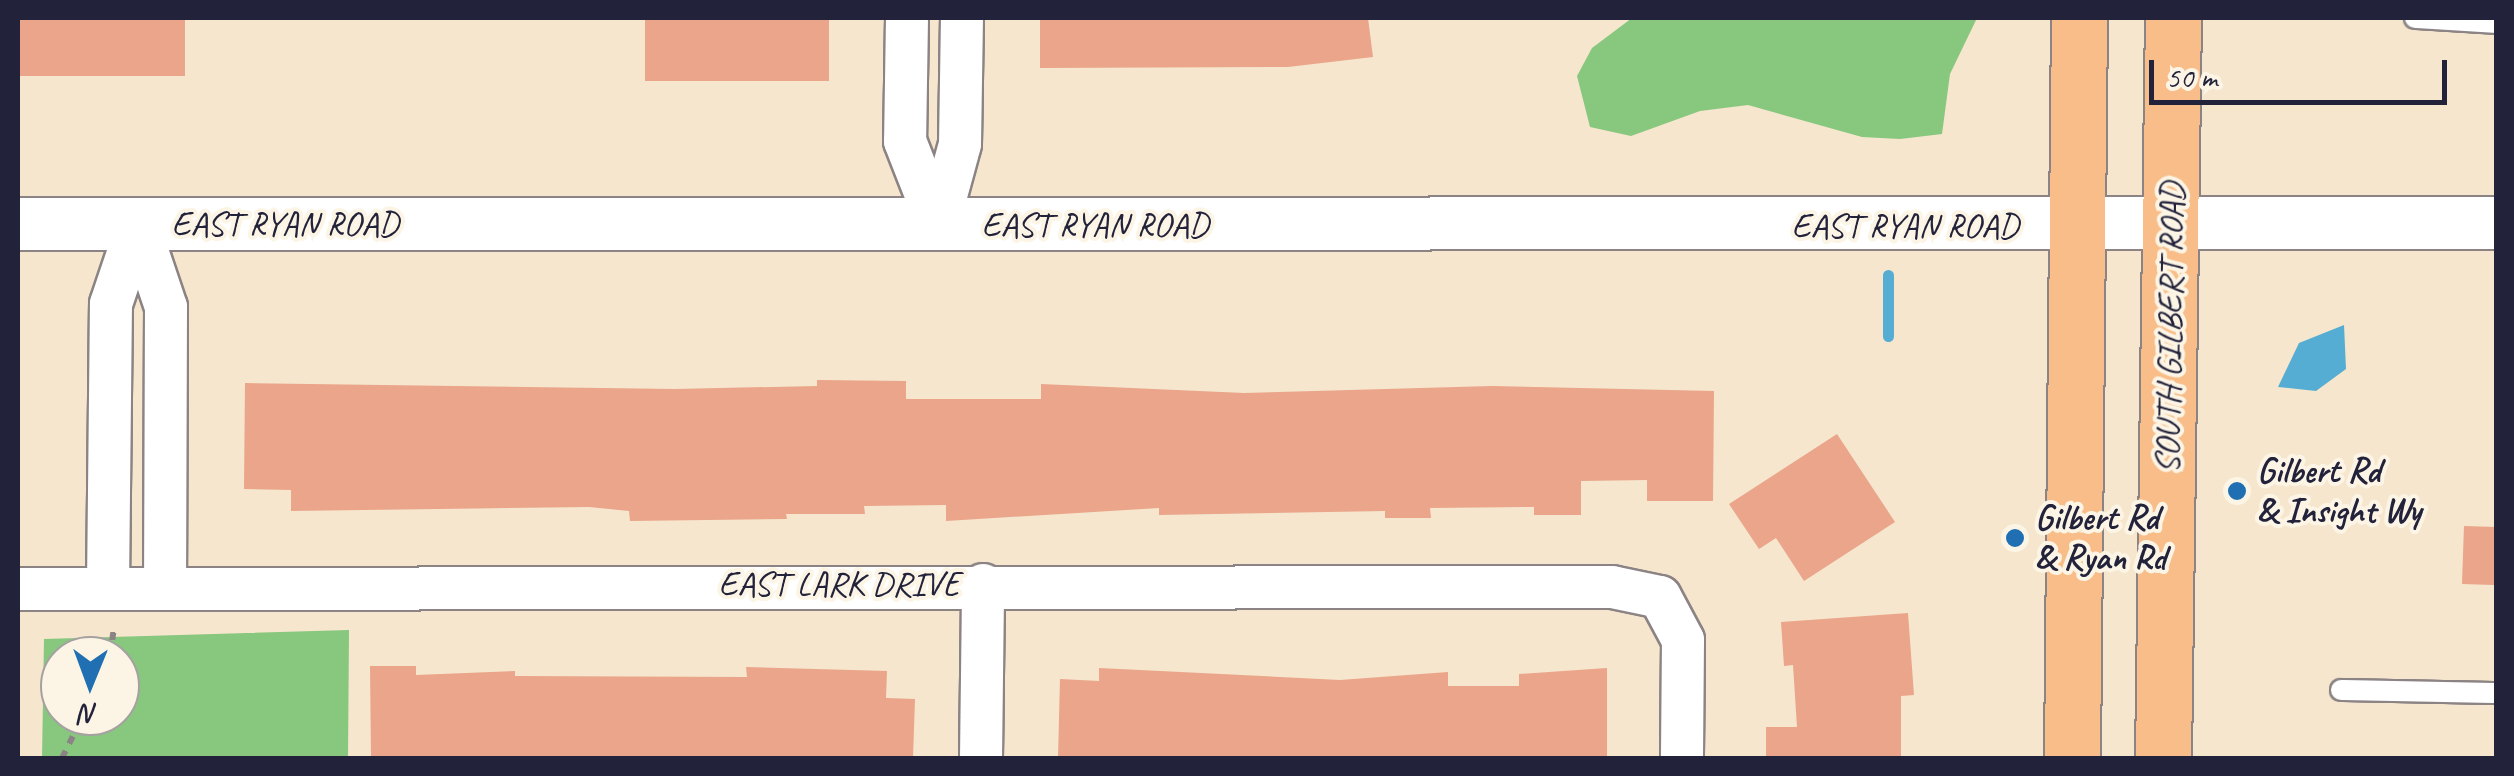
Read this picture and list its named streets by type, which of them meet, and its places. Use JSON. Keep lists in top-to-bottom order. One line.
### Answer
{"streets":{"main road":["SOUTH GILBERT ROAD"],"street":["EAST RYAN ROAD","EAST LARK DRIVE"]},"crossings":[["EAST RYAN ROAD","SOUTH GILBERT ROAD"]],"places":["Gilbert Rd & Insight Wy","Gilbert Rd & Ryan Rd"],"scale_bar":"50 m","north":"bottom"}
